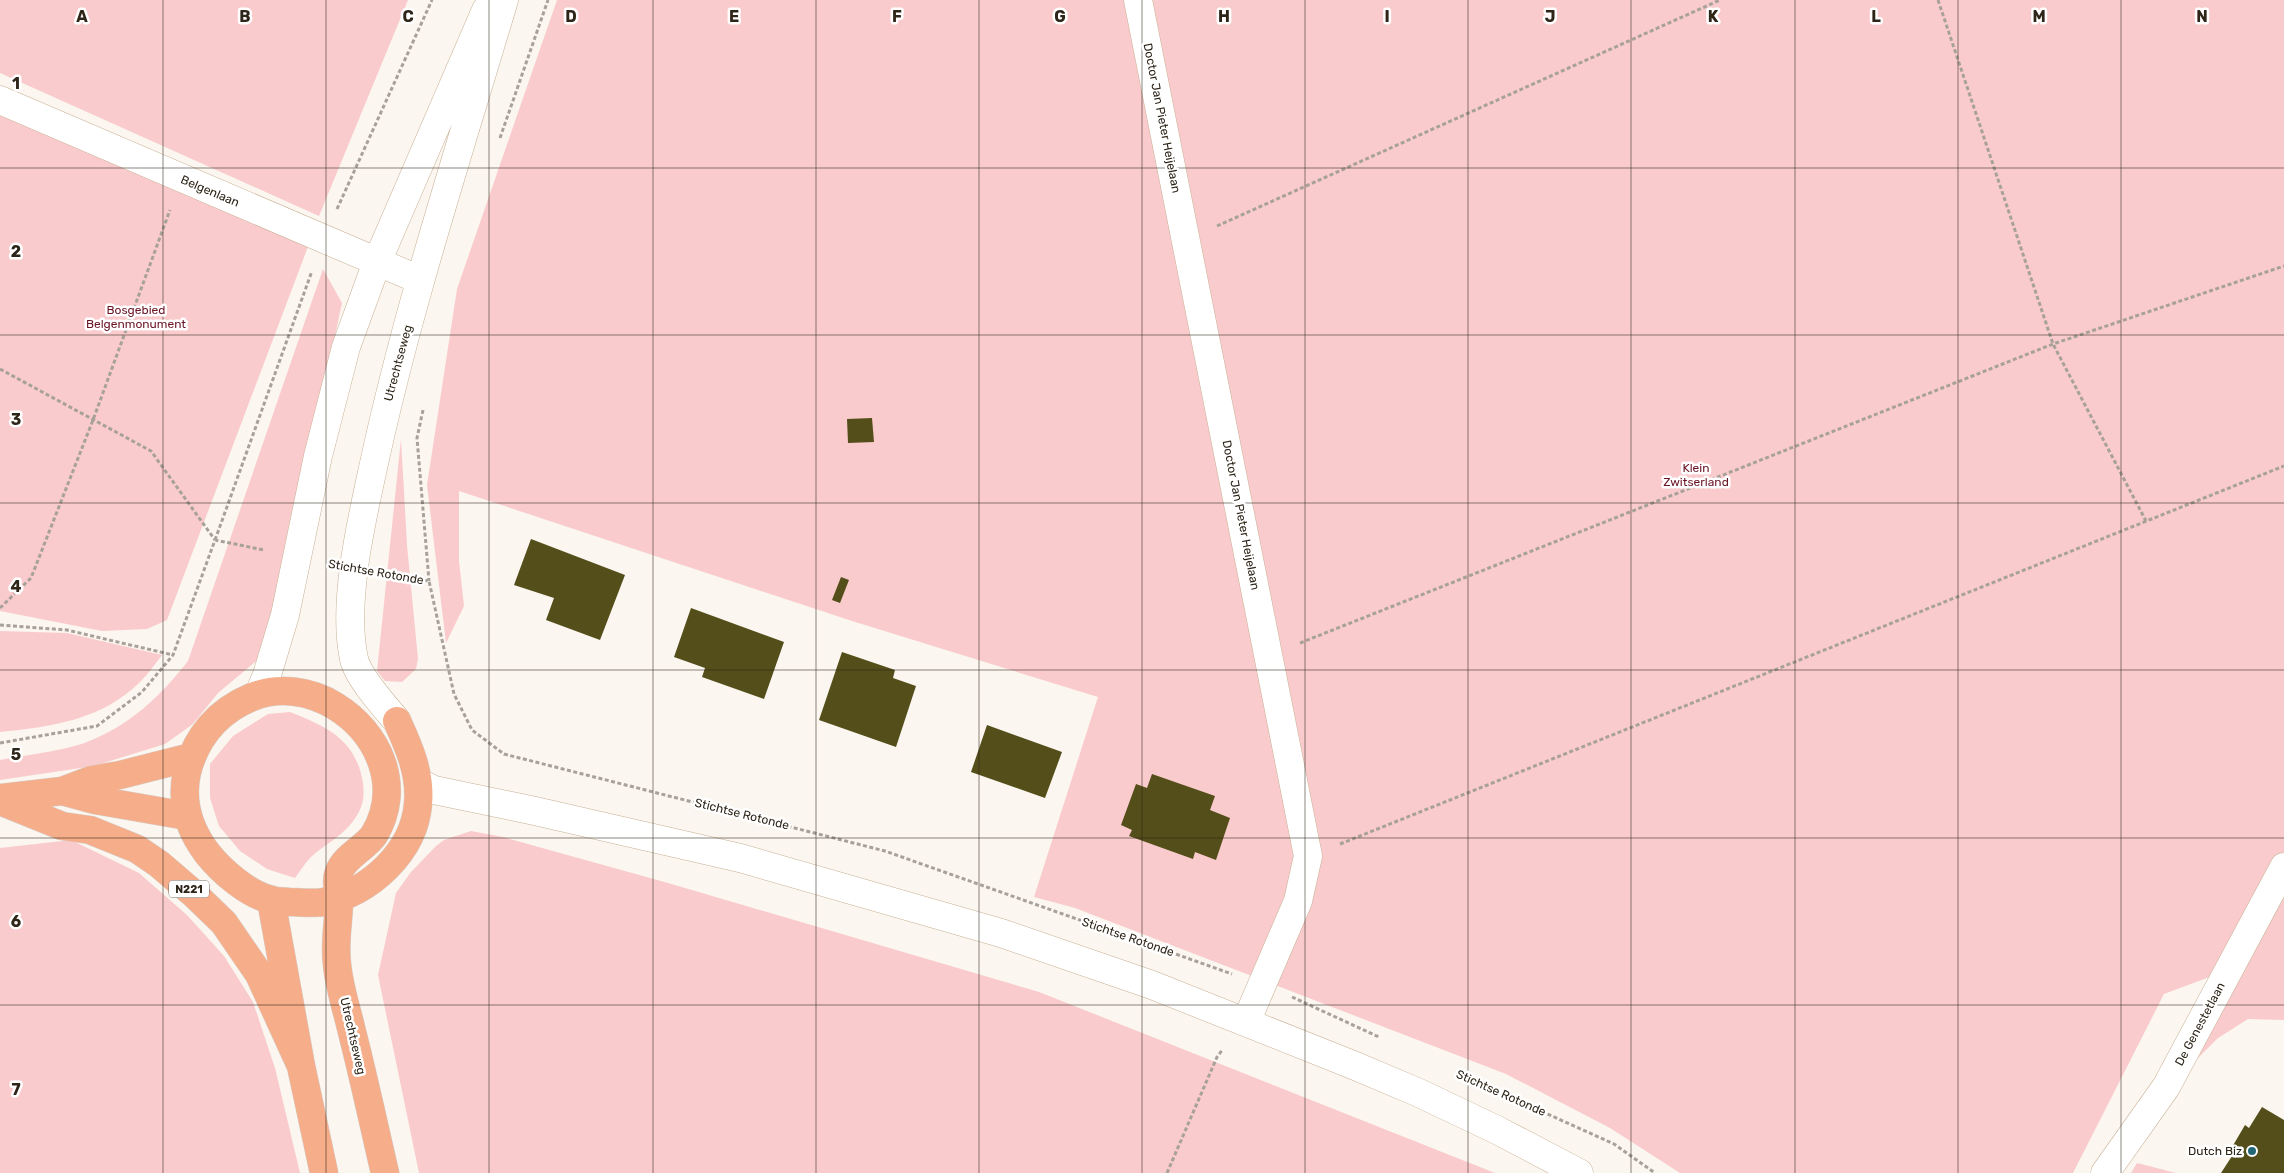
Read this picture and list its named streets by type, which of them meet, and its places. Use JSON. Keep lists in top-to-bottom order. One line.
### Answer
{"streets":{"main road":["Utrechtseweg","N221"],"street":["Doctor Jan Pieter Heijelaan","Belgenlaan","De Genestetlaan"],"path":["Stichtse Rotonde"]},"crossings":[["Doctor Jan Pieter Heijelaan","Stichtse Rotonde"],["Belgenlaan","Utrechtseweg"],["Utrechtseweg","Stichtse Rotonde"],["Utrechtseweg","N221"]],"parks":["Bosgebied Belgenmonument","Klein Zwitserland"],"places":["Dutch Biz"],"grid":{"columns":["A","B","C","D","E","F","G","H","I","J","K","L","M","N"],"rows":["1","2","3","4","5","6","7"]}}
